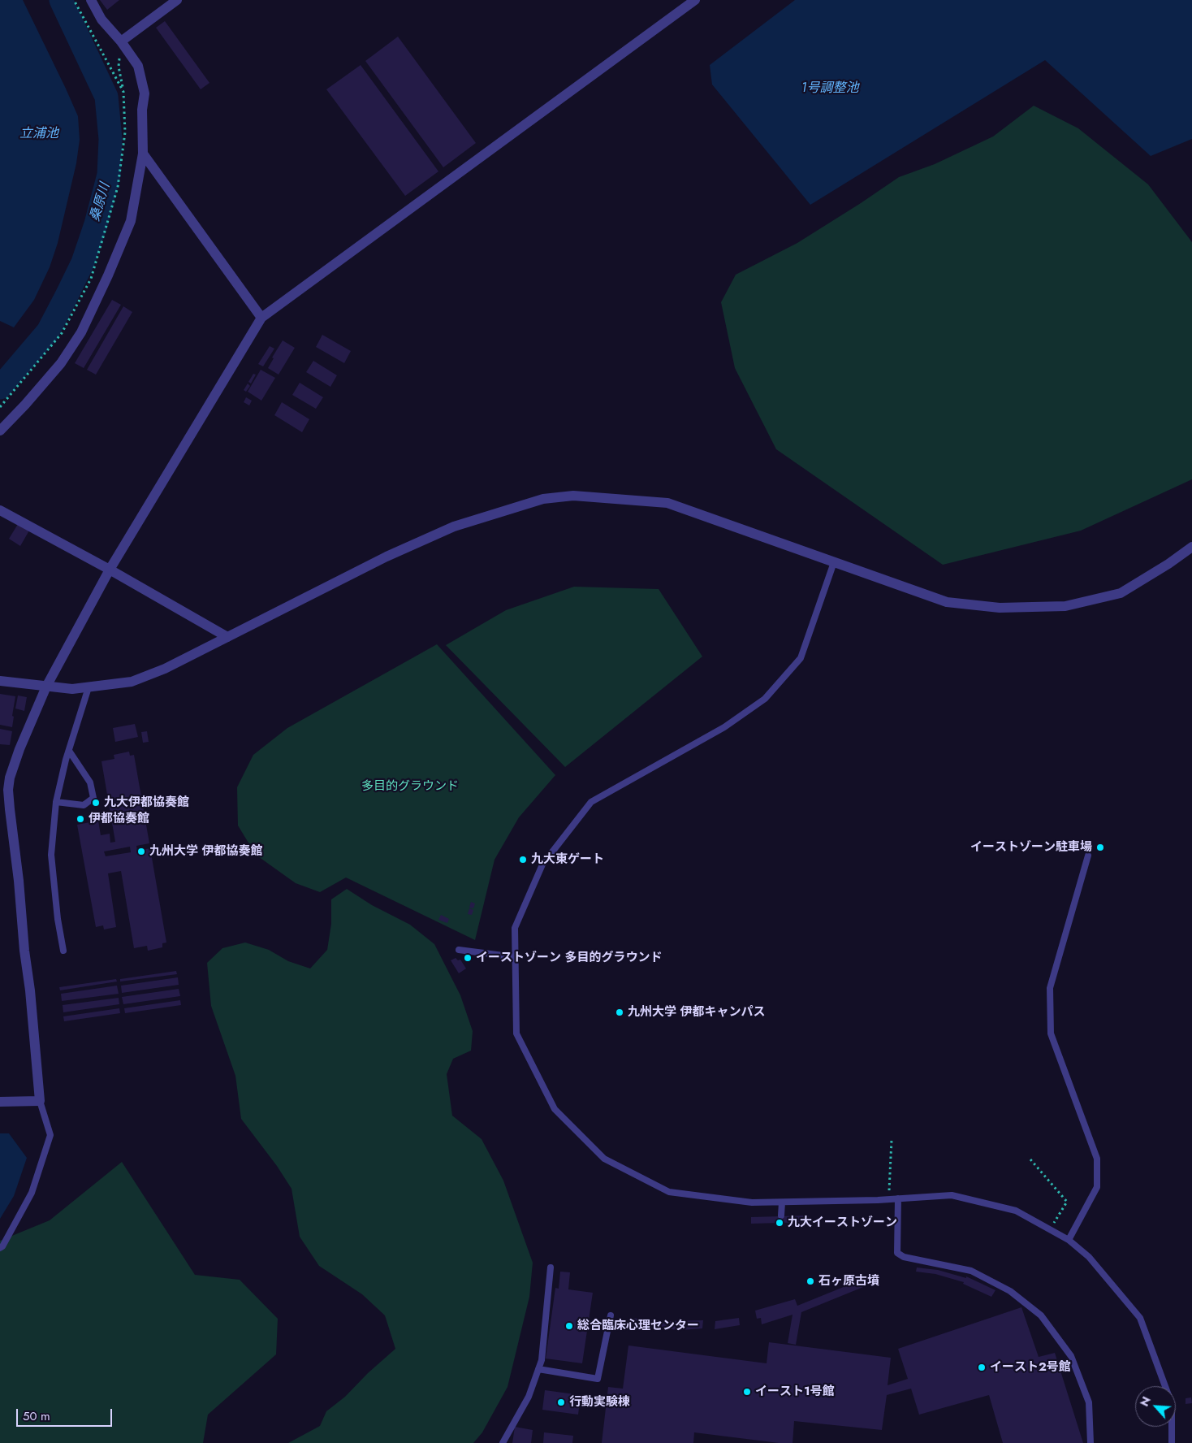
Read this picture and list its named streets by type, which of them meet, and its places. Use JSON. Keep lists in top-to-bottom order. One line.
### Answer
{"water":["1号調整池","立浦池","桑原川"],"parks":["多目的グラウンド"],"places":["九大伊都協奏館","伊都協奏館","イーストゾーン駐車場","九州大学 伊都協奏館","九大東ゲート","イーストゾーン 多目的グラウンド","九州大学 伊都キャンパス","九大イーストゾーン","石ヶ原古墳","総合臨床心理センター","イースト2号館","イースト1号館","行動実験棟"],"scale_bar":"50 m","north":"top left"}
